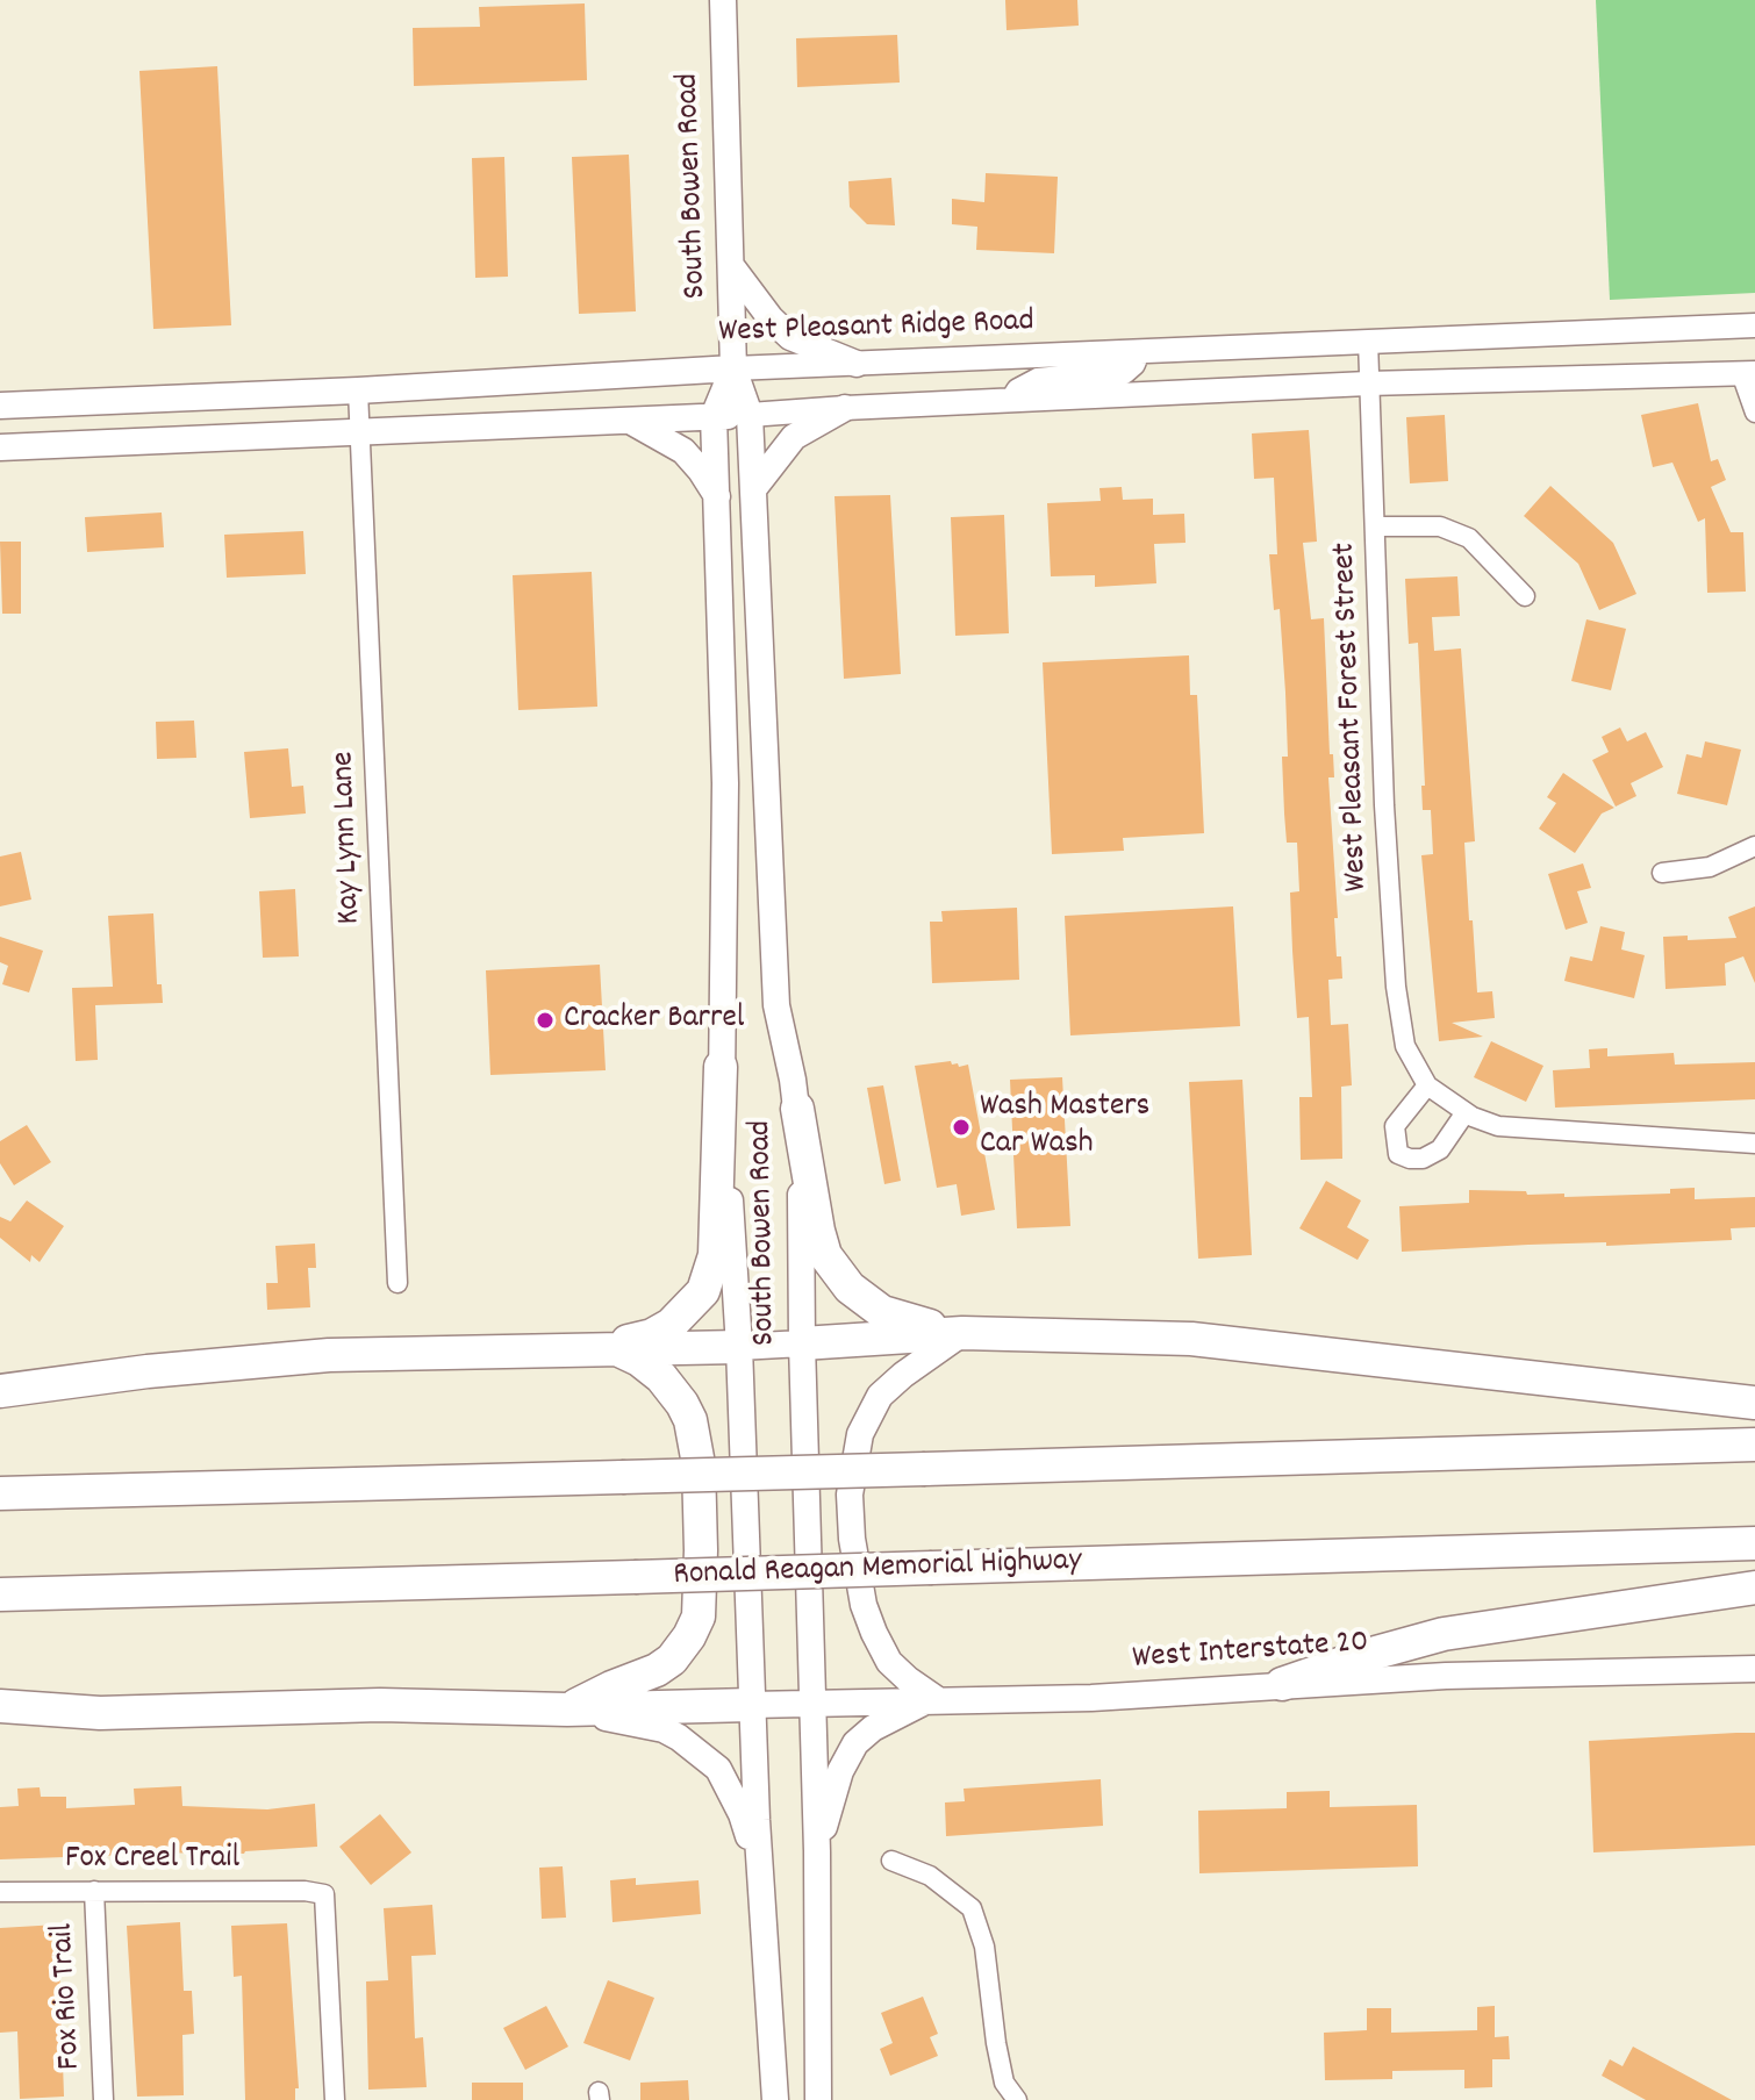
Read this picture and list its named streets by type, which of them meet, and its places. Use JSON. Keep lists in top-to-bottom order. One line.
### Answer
{"streets":{"highway":["Ronald Reagan Memorial Highway"],"main road":["South Bowen Road","West Pleasant Ridge Road","West Interstate 20"],"street":["West Pleasant Forest Street","Kay Lynn Lane","Fox Creel Trail","Fox Rio Trail"]},"crossings":[["South Bowen Road","West Pleasant Ridge Road"],["South Bowen Road","West Interstate 20"],["West Pleasant Ridge Road","West Pleasant Forest Street"],["West Pleasant Ridge Road","Kay Lynn Lane"],["Fox Creel Trail","Fox Rio Trail"]],"places":["Cracker Barrel","Wash Masters Car Wash"]}
